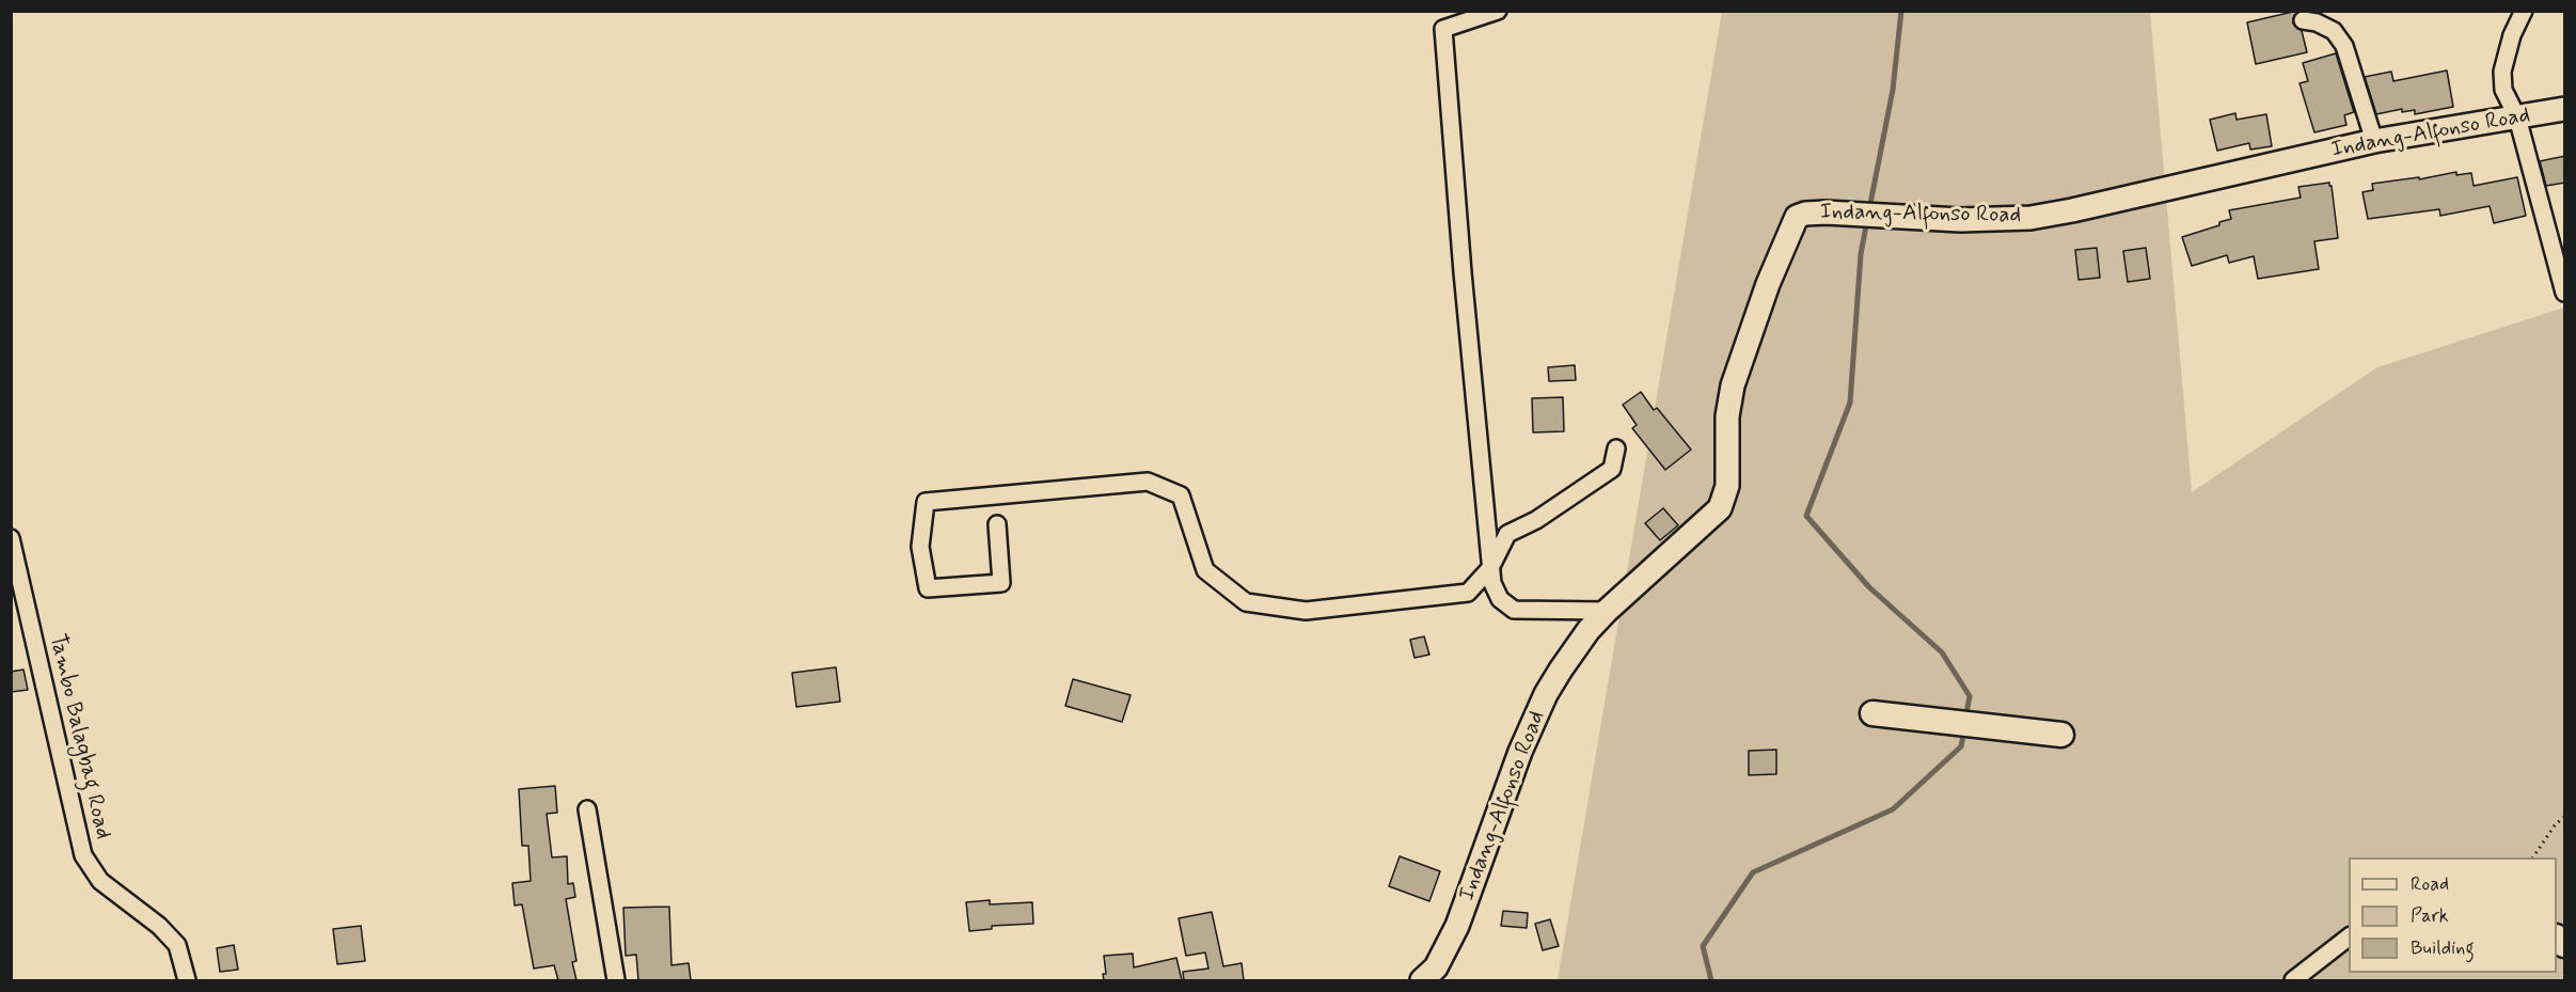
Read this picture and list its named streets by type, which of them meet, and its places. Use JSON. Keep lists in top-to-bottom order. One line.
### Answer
{"streets":{"main road":["Indang-Alfonso Road"],"street":["Tambo Balagbag Road"]},"legend":["Road","Park","Building"]}
